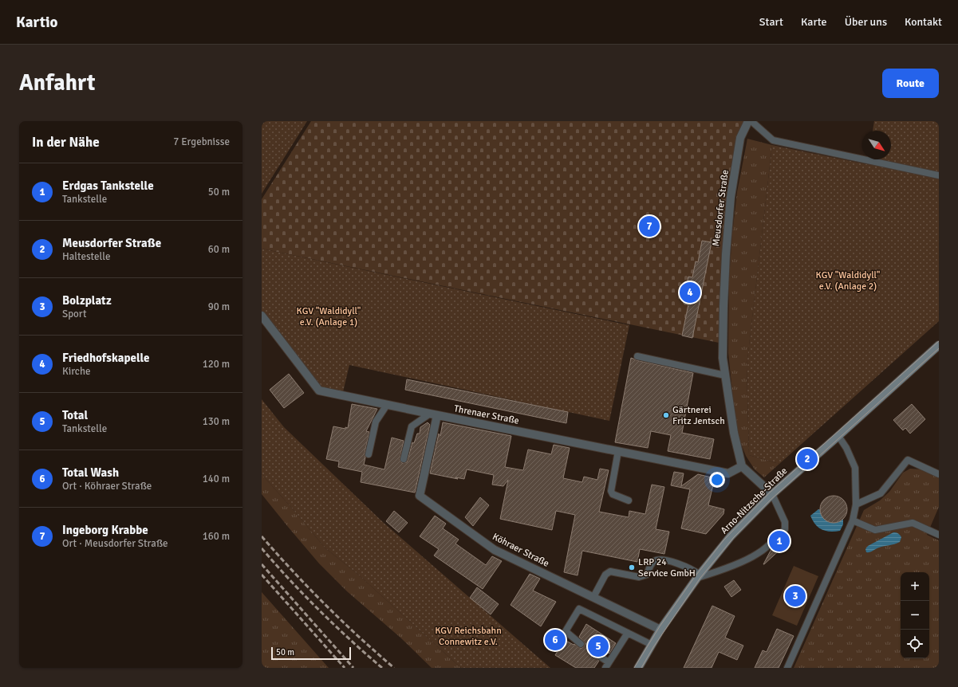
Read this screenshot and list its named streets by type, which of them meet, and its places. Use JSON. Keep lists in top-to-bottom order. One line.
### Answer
{"streets":{"main road":["Arno-Nitzsche-Straße"],"street":["Meusdorfer Straße","Threnaer Straße","Köhraer Straße"]},"crossings":[["Meusdorfer Straße","Threnaer Straße"],["Threnaer Straße","Köhraer Straße"],["Arno-Nitzsche-Straße","Köhraer Straße"]],"parks":["KGV \"Waldidyll\" e.V. (Anlage 2)","KGV \"Waldidyll\" e.V. (Anlage 1)","KGV Reichsbahn Connewitz e.V."],"places":["Gärtnerei Fritz Jentsch","LRP 24 Service GmbH"],"scale_bar":"50 m","north":"bottom right","page":{"header":"Kartio","nav":["Start","Karte","Über uns","Kontakt"],"buttons":"Route","title":"Anfahrt","heading":["In der Nähe","7 Ergebnisse"],"list":[{"mark":"1","name":"Erdgas Tankstelle","note":"Tankstelle","value":"50 m"},{"mark":"2","name":"Meusdorfer Straße","note":"Haltestelle","value":"60 m"},{"mark":"3","name":"Bolzplatz","note":"Sport","value":"90 m"},{"mark":"4","name":"Friedhofskapelle","note":"Kirche","value":"120 m"},{"mark":"5","name":"Total","note":"Tankstelle","value":"130 m"},{"mark":"6","name":"Total Wash","note":"Ort · Köhraer Straße","value":"140 m"},{"mark":"7","name":"Ingeborg Krabbe","note":"Ort · Meusdorfer Straße","value":"160 m"}],"pins":["7","4","2","1","3","6","5"],"map_buttons":["+","−"],"scale":"50 m"}}
